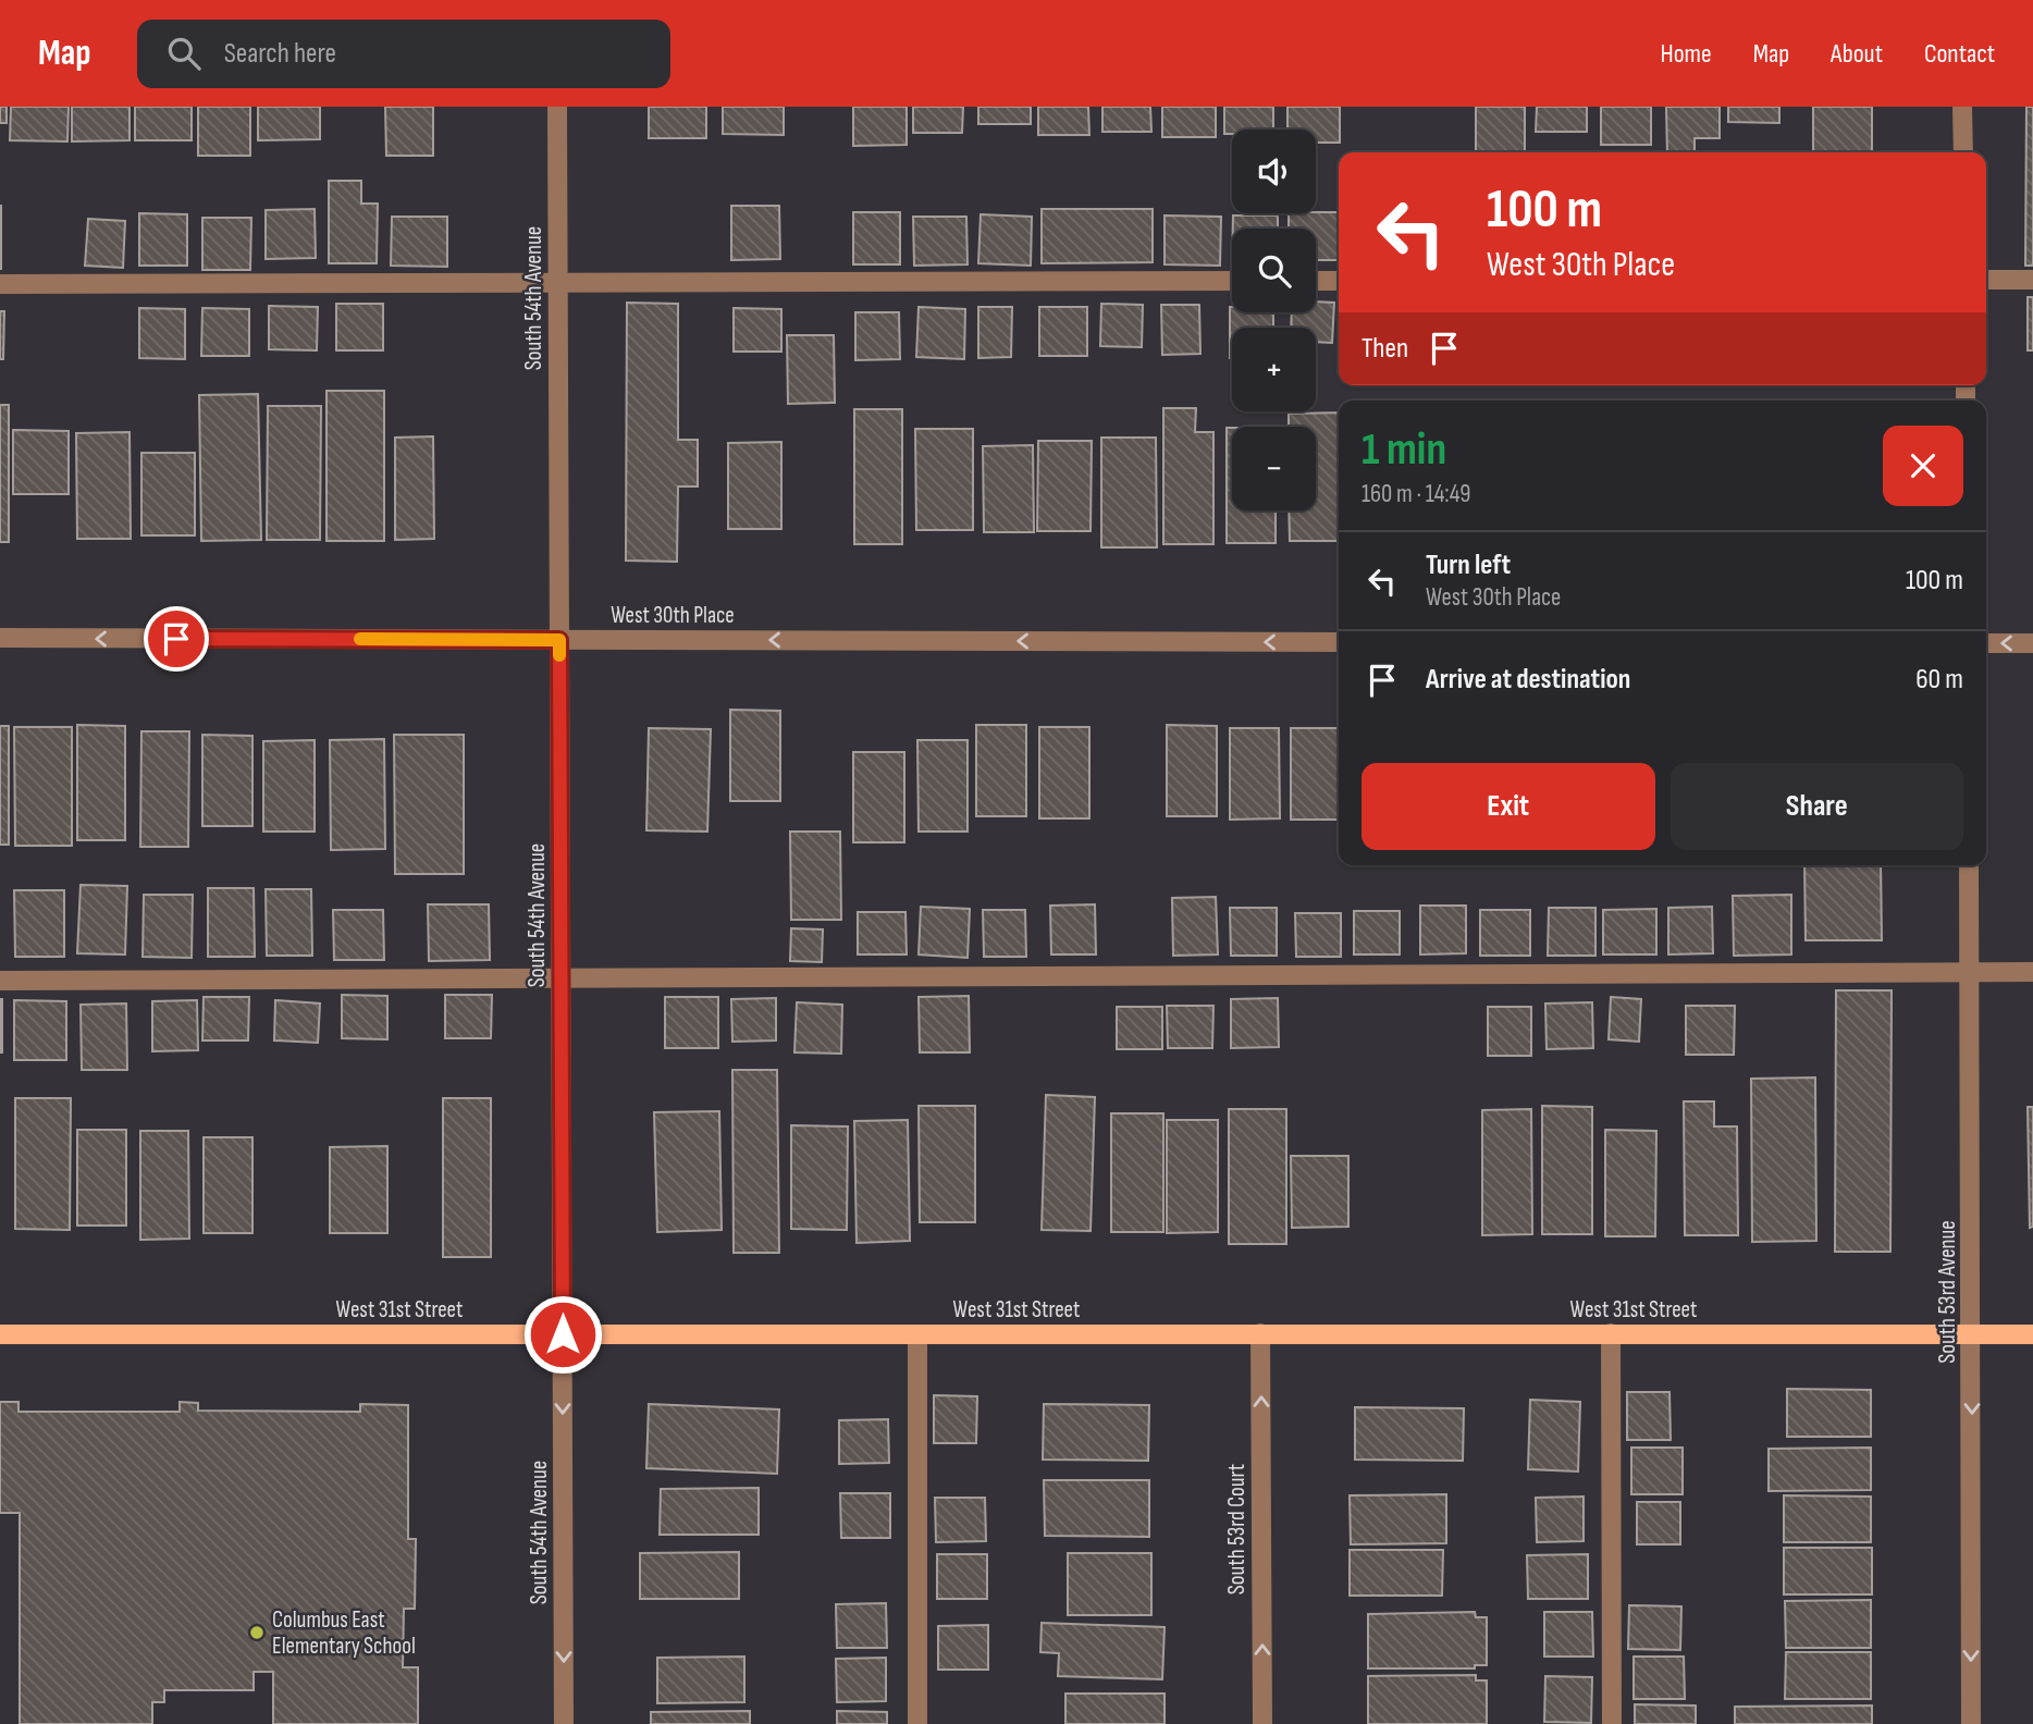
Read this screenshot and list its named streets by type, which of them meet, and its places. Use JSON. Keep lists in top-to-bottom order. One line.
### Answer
{"streets":{"main road":["West 31st Street"],"street":["South 54th Avenue","West 30th Place","South 53rd Avenue","South 53rd Court"]},"crossings":[["South 54th Avenue","West 30th Place"],["South 54th Avenue","West 31st Street"],["South 53rd Avenue","West 31st Street"],["West 31st Street","South 53rd Court"]],"one_way":["West 30th Place","South 53rd Avenue","South 53rd Court"],"places":["Columbus East Elementary School"],"page":{"header":"Map","search":"Search here","nav":["Home","Map","About","Contact"],"map_buttons":["+","−"],"turn":["100 m","West 30th Place"],"then":"Then","heading":["1 min","160 m · 14:49"],"list":[{"name":"Turn left","note":"West 30th Place","value":"100 m"},{"name":"Arrive at destination","value":"60 m"}],"buttons":["Exit","Share"]}}
